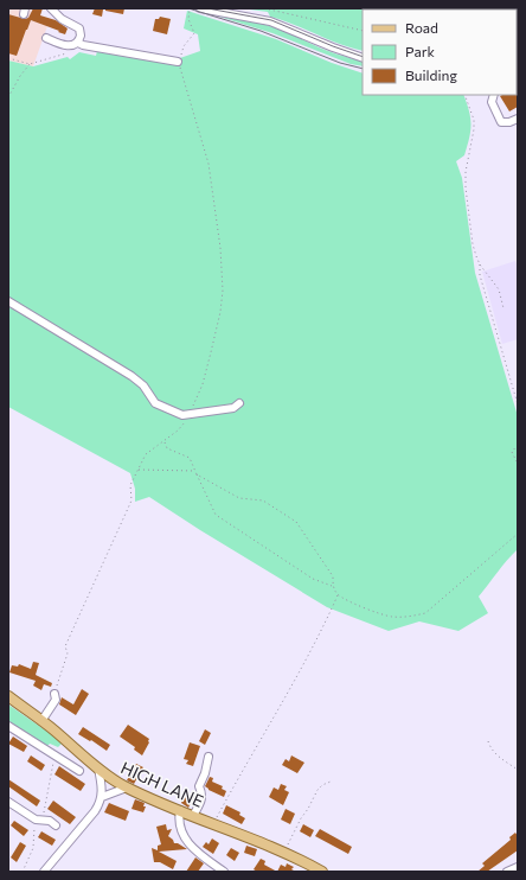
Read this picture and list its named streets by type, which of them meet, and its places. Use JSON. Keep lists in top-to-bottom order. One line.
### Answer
{"streets":{"main road":["HIGH LANE"]},"legend":["Road","Park","Building"]}
